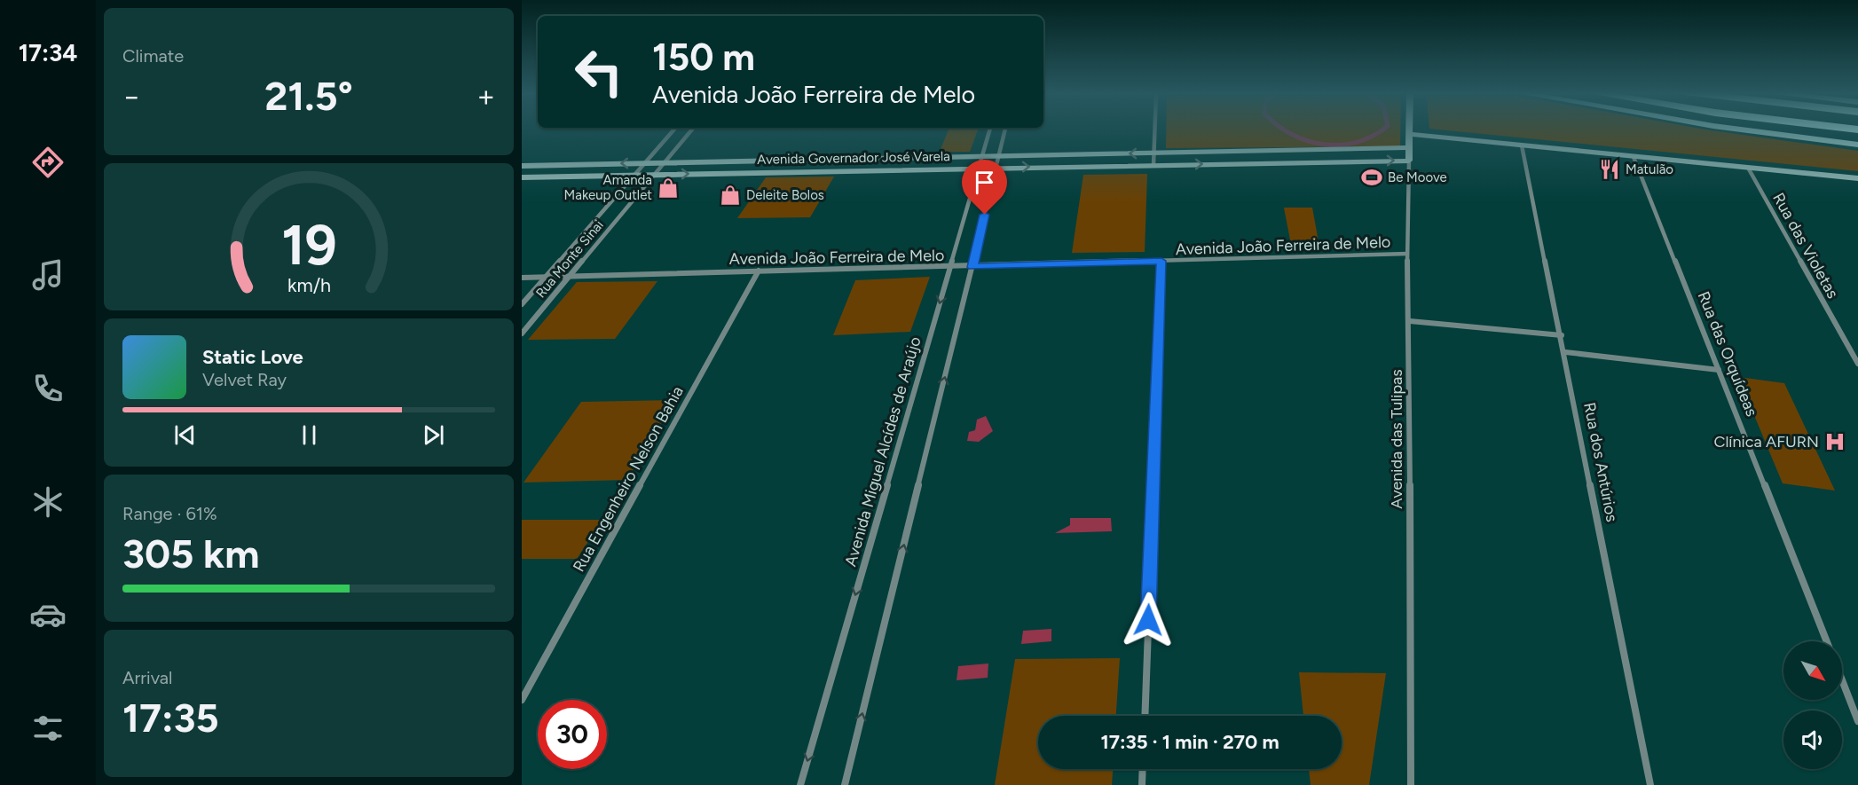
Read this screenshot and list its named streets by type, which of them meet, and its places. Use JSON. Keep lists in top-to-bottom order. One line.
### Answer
{"streets":{"street":["Avenida Governador José Varela","Avenida João Ferreira de Melo","Rua das Violetas","Rua Monte Sinai","Rua das Orquídeas","Avenida das Tulipas","Avenida Miguel Alcídes de Araújo","Rua dos Antúrios","Rua Engenheiro Nelson Bahia"]},"crossings":[["Avenida Governador José Varela","Rua Monte Sinai"],["Avenida Governador José Varela","Avenida das Tulipas"],["Avenida Governador José Varela","Avenida Miguel Alcídes de Araújo"],["Avenida João Ferreira de Melo","Rua Monte Sinai"],["Avenida João Ferreira de Melo","Avenida das Tulipas"],["Avenida João Ferreira de Melo","Avenida Miguel Alcídes de Araújo"],["Avenida João Ferreira de Melo","Rua Engenheiro Nelson Bahia"]],"places":{"restaurant":["Matulão"],"sports":["Be Moove"],"shop":["Amanda Makeup Outlet","Deleite Bolos"],"hospital":["Clínica AFURN"]},"north":"bottom right","page":{"tabs":"17:34","tile":["Climate",["Range · 61%","305 km"],["Arrival","17:35"]],"turn":["150 m","Avenida João Ferreira de Melo"],"heat":["−","21.5°","+"],"song":["Static Love","Velvet Ray"],"limit":"30","trip":"17:35 · 1 min · 270 m","gauge":["19","km/h"]}}
